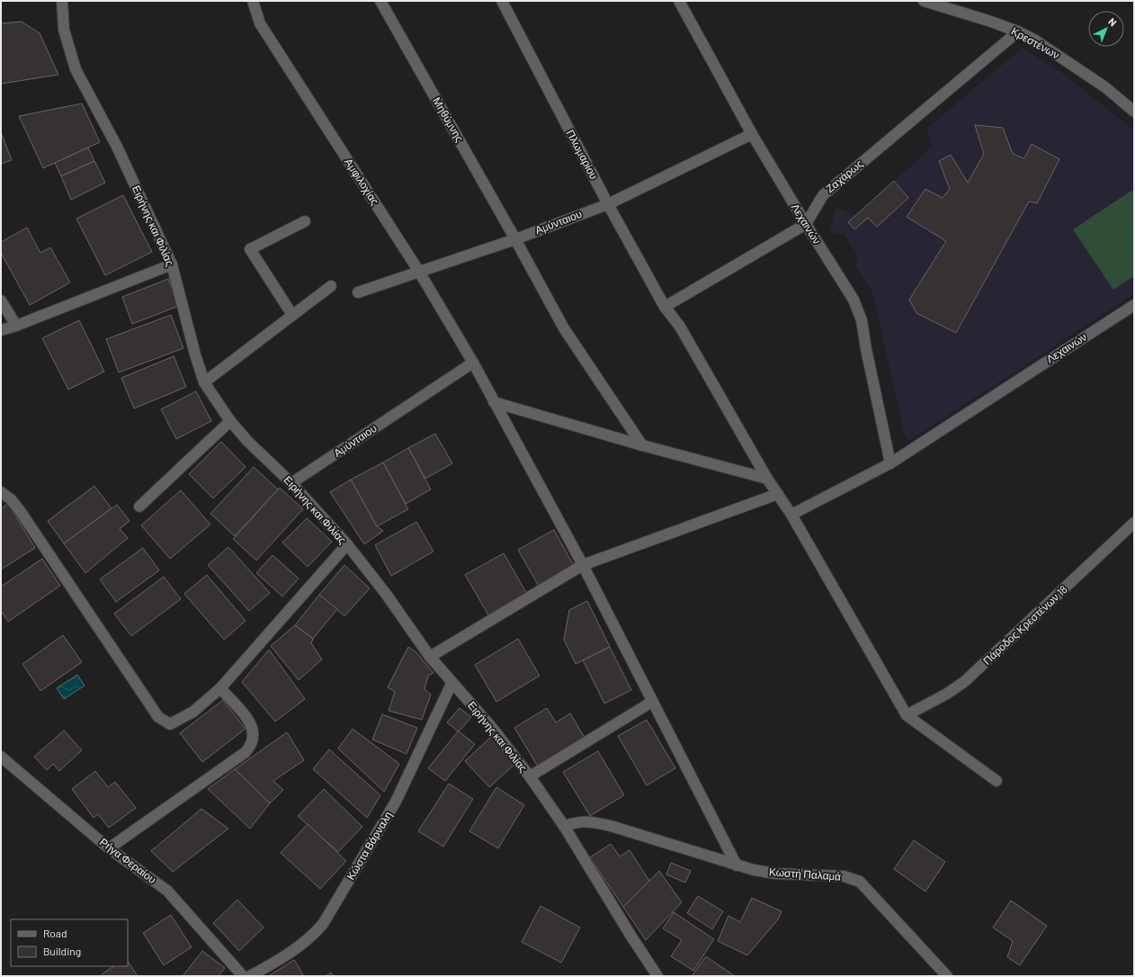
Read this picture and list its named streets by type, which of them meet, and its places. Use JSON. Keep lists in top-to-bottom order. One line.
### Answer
{"streets":{"street":["Κρεστένων","Μηθύμνης","Πλωμαρίου","Ζαχάρως","Αμφιλοχίας","Αμύνταιου","Λεχαινών","Ειρήνης και Φιλίας","Πάροδος Κρεστένων 18","Κώστα Βάρναλη","Ρήγα Φεραίου","Κωστή Παλαμά"]},"crossings":[["Κρεστένων","Ζαχάρως"],["Μηθύμνης","Αμύνταιου"],["Πλωμαρίου","Ζαχάρως"],["Πλωμαρίου","Αμύνταιου"],["Πλωμαρίου","Λεχαινών"],["Πλωμαρίου","Πάροδος Κρεστένων 18"],["Ζαχάρως","Λεχαινών"],["Αμφιλοχίας","Αμύνταιου"],["Αμφιλοχίας","Κωστή Παλαμά"],["Αμύνταιου","Λεχαινών"],["Αμύνταιου","Ειρήνης και Φιλίας"],["Ειρήνης και Φιλίας","Κώστα Βάρναλη"],["Ειρήνης και Φιλίας","Κωστή Παλαμά"]],"legend":["Road","Building"],"north":"top right"}
